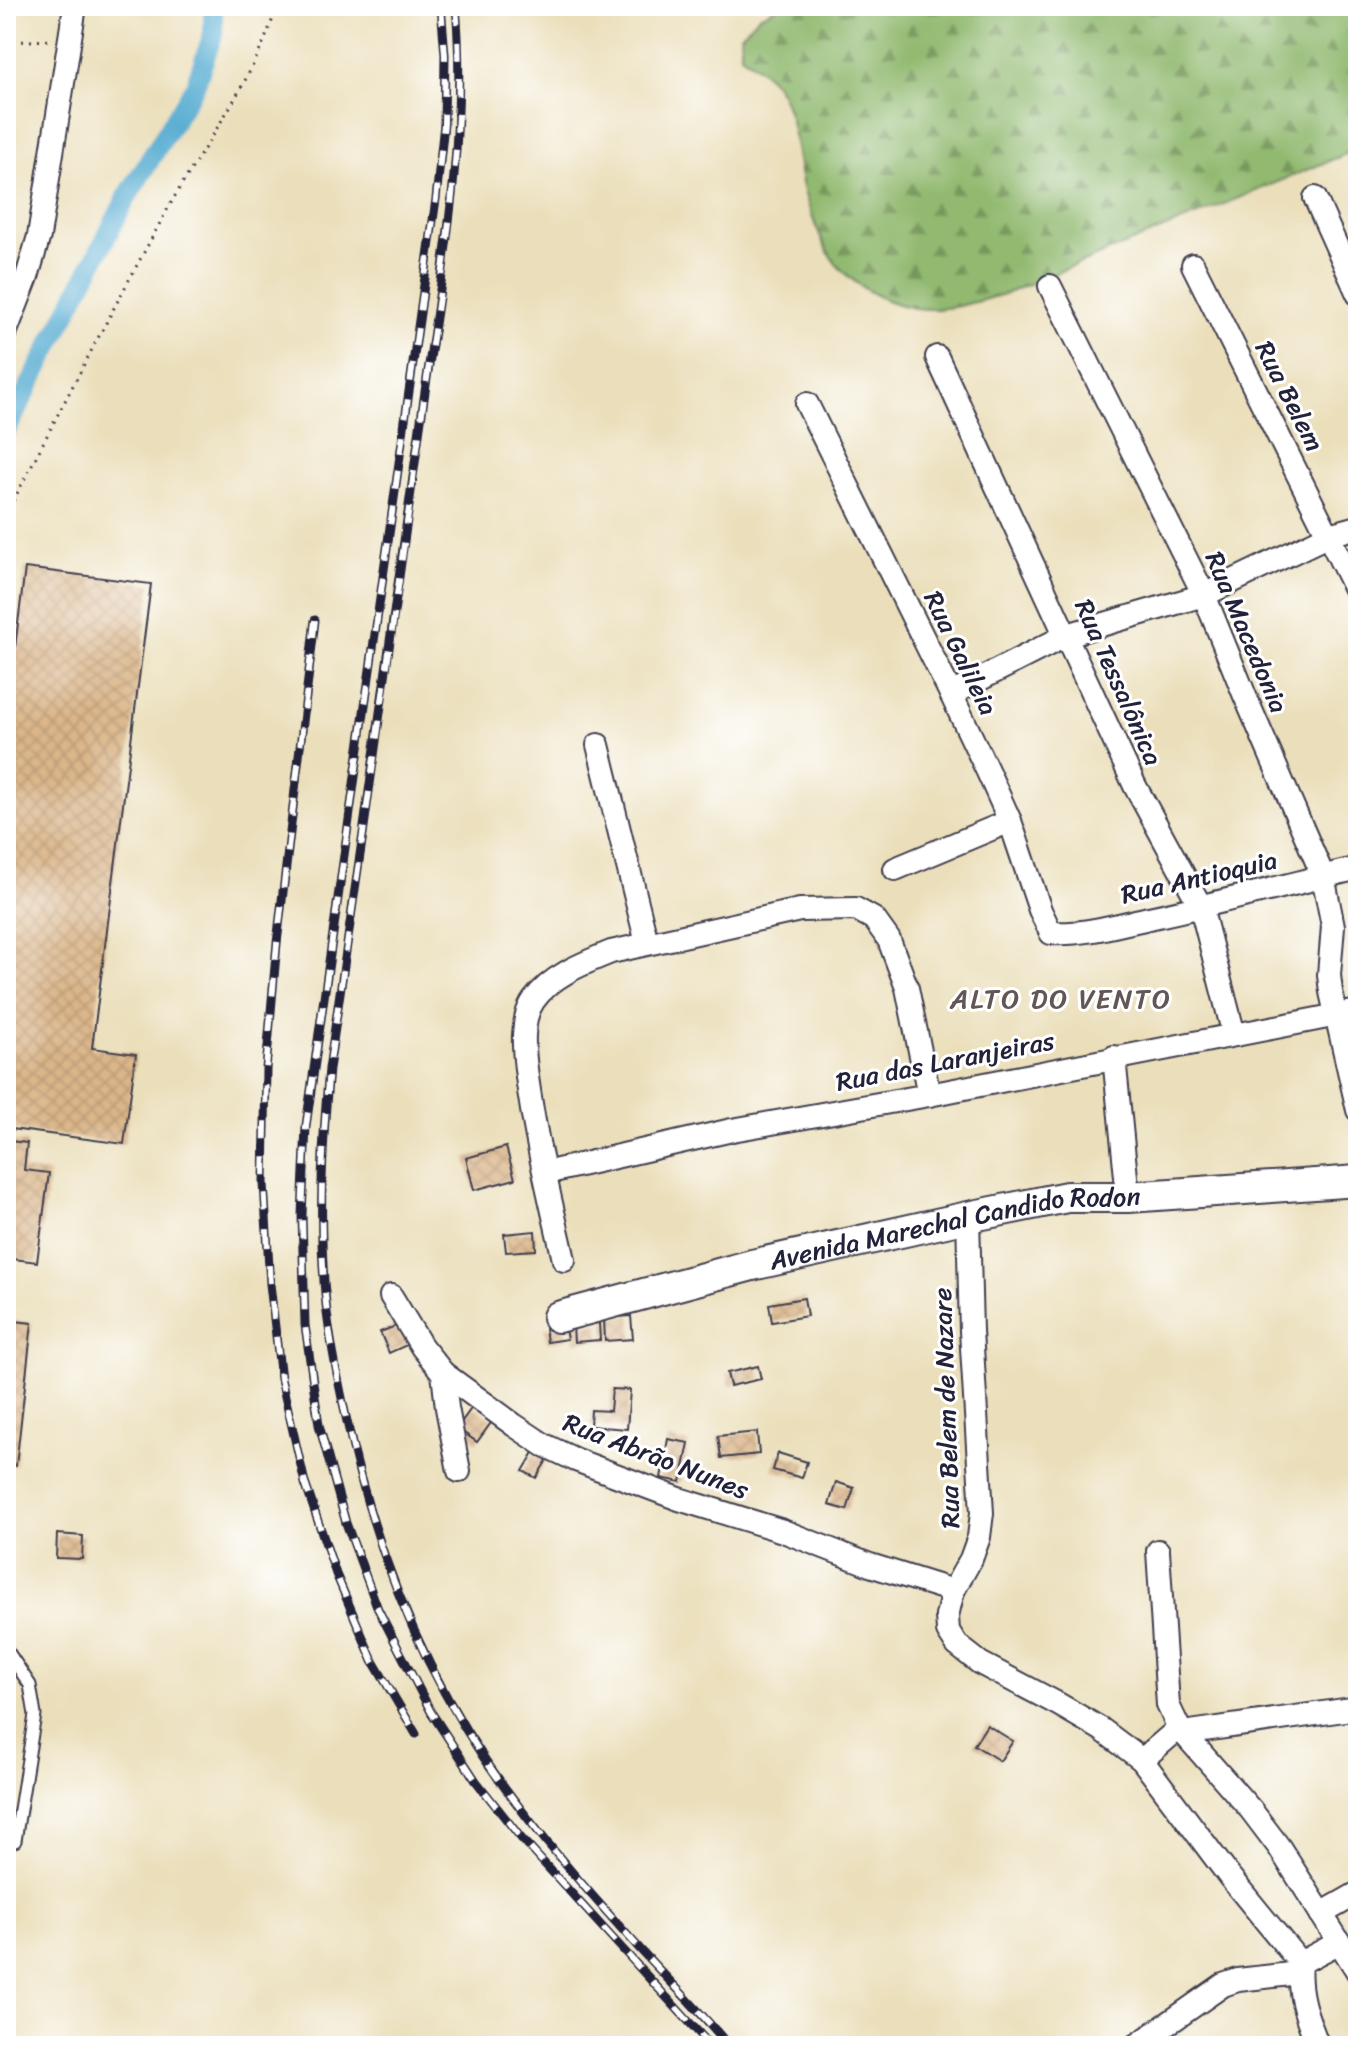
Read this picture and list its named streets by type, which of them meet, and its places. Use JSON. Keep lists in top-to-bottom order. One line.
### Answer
{"streets":{"street":["Rua Belem","Rua Macedonia","Rua Galileia","Rua Tessalônica","Rua Antioquia","Rua das Laranjeiras","Avenida Marechal Candido Rodon","Rua Belem de Nazare","Rua Abrão Nunes"]},"crossings":[["Rua Macedonia","Rua Antioquia"],["Rua Macedonia","Rua das Laranjeiras"],["Rua Galileia","Rua Antioquia"],["Rua Tessalônica","Rua Antioquia"],["Rua Tessalônica","Rua das Laranjeiras"],["Avenida Marechal Candido Rodon","Rua Belem de Nazare"],["Rua Belem de Nazare","Rua Abrão Nunes"]],"districts":["ALTO DO VENTO"]}
